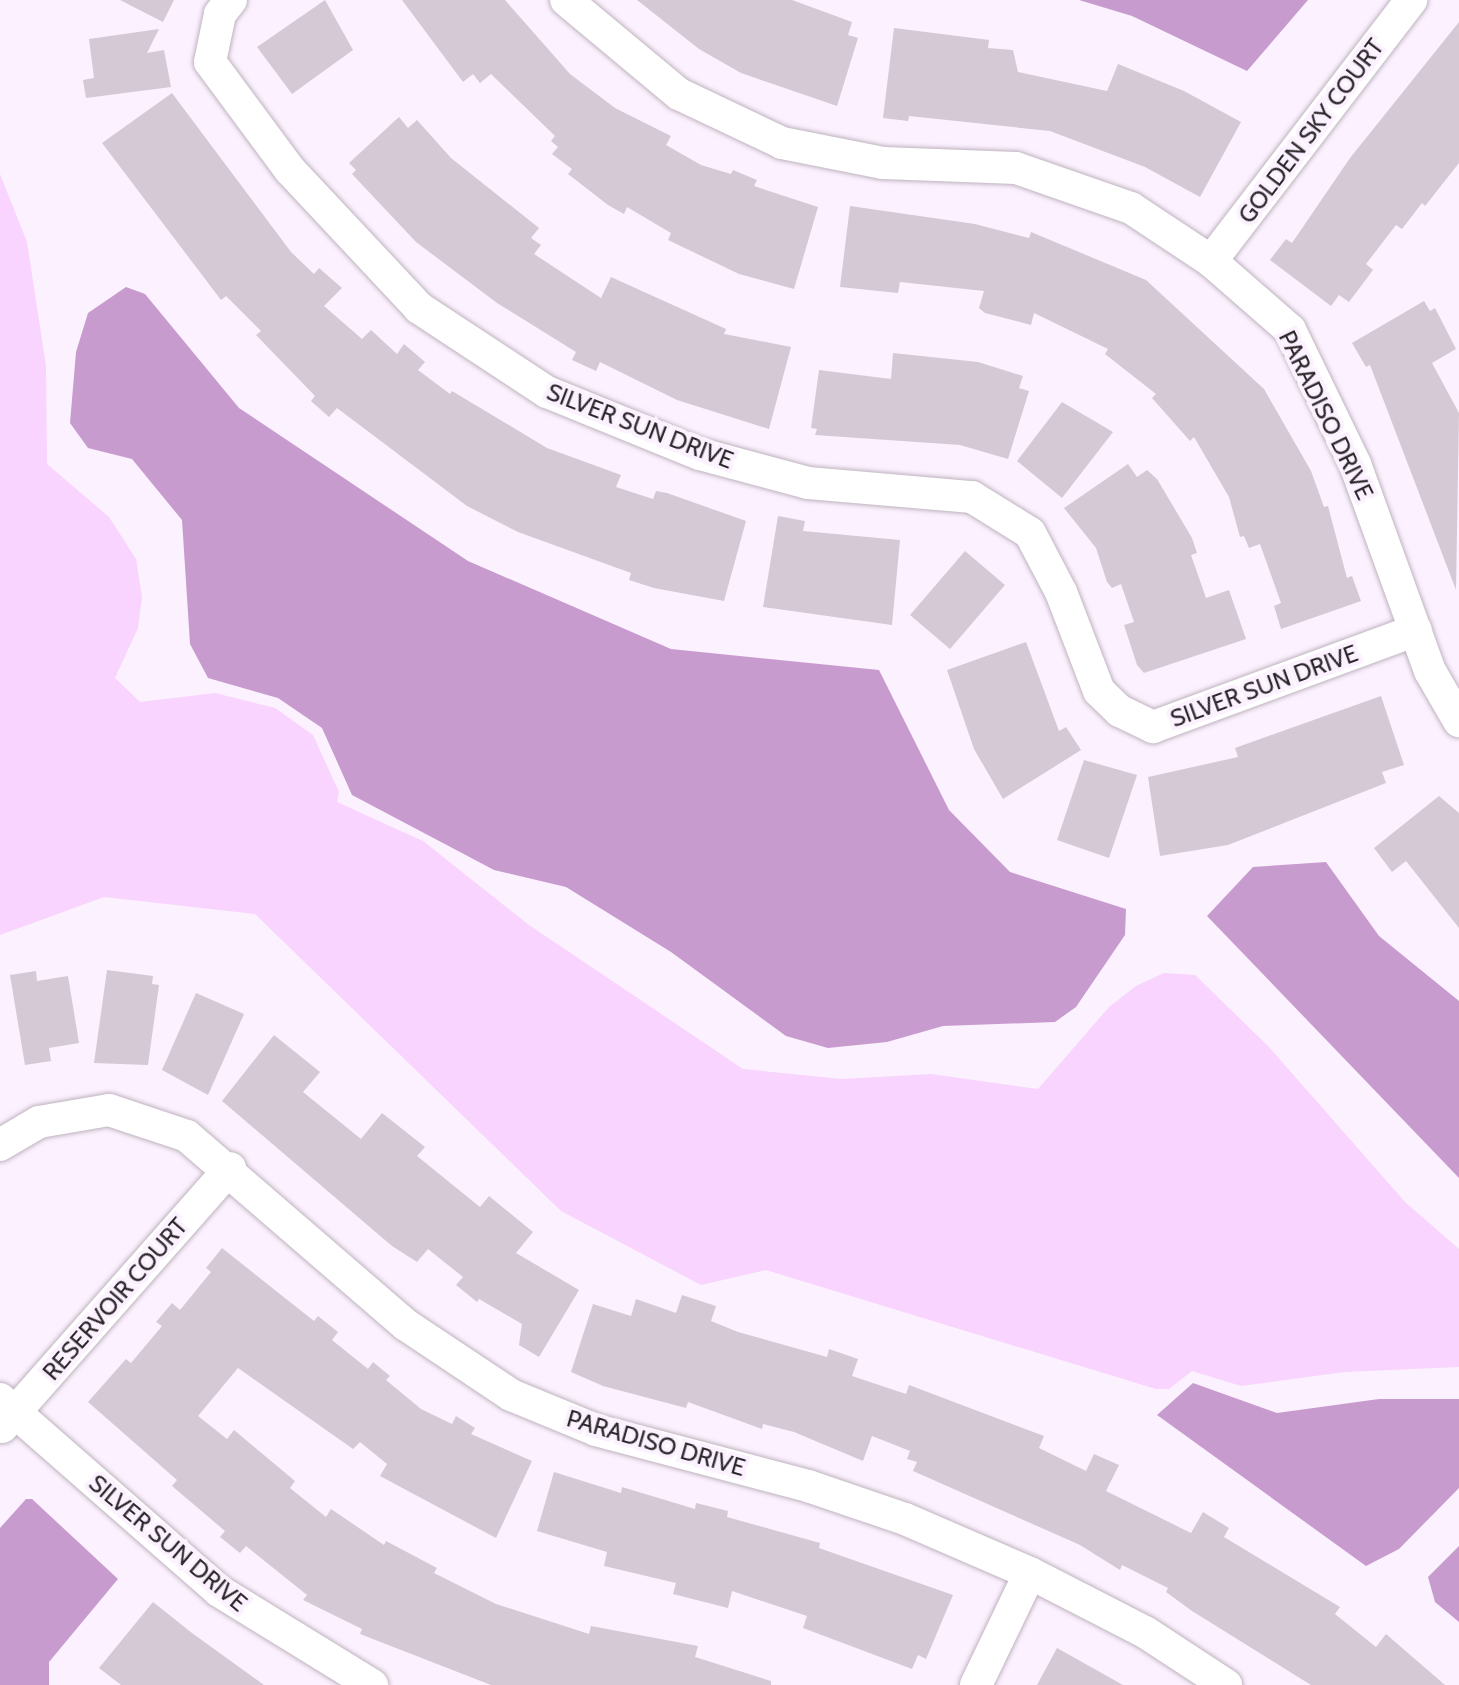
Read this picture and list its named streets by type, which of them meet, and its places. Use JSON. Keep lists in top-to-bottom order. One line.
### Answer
{"streets":{"street":["GOLDEN SKY COURT","PARADISO DRIVE","SILVER SUN DRIVE","RESERVOIR COURT"]},"crossings":[["GOLDEN SKY COURT","PARADISO DRIVE"],["PARADISO DRIVE","SILVER SUN DRIVE"],["PARADISO DRIVE","RESERVOIR COURT"],["SILVER SUN DRIVE","RESERVOIR COURT"]]}
